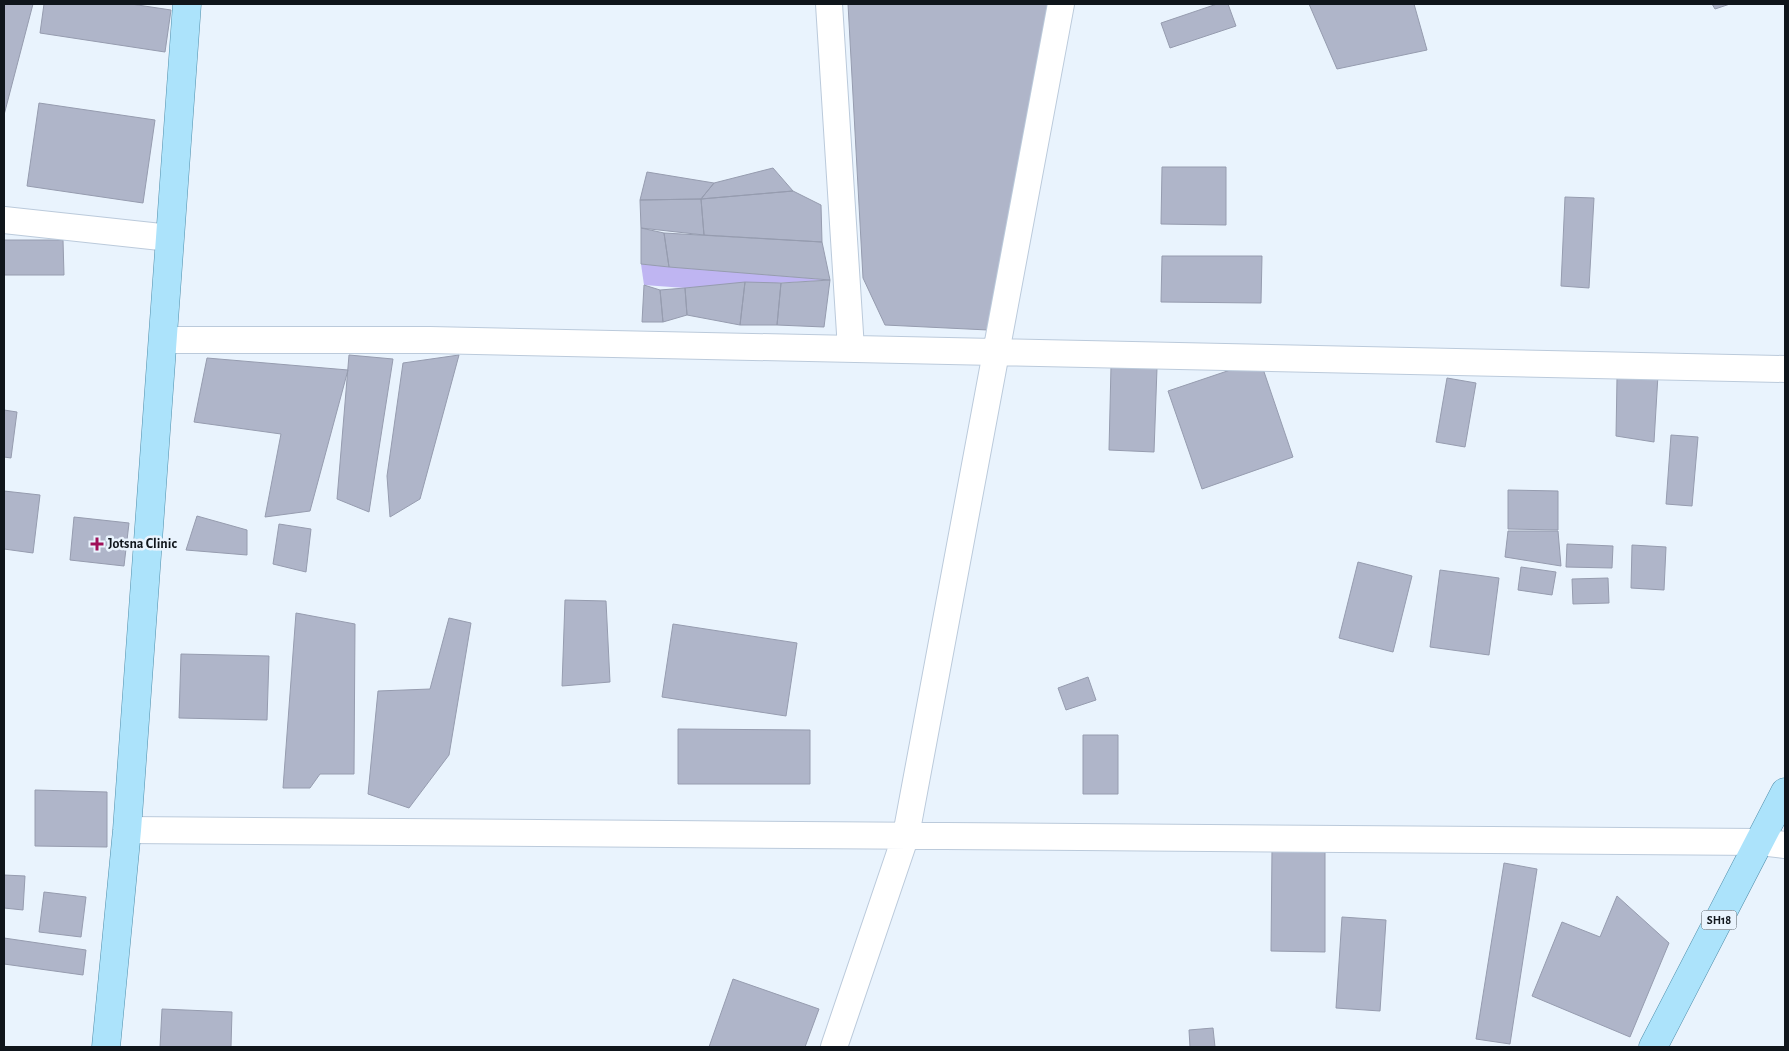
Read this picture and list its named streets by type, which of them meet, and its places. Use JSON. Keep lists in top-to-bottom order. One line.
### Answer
{"streets":{"main road":["SH18"]},"places":{"health":["Jotsna Clinic"]}}
